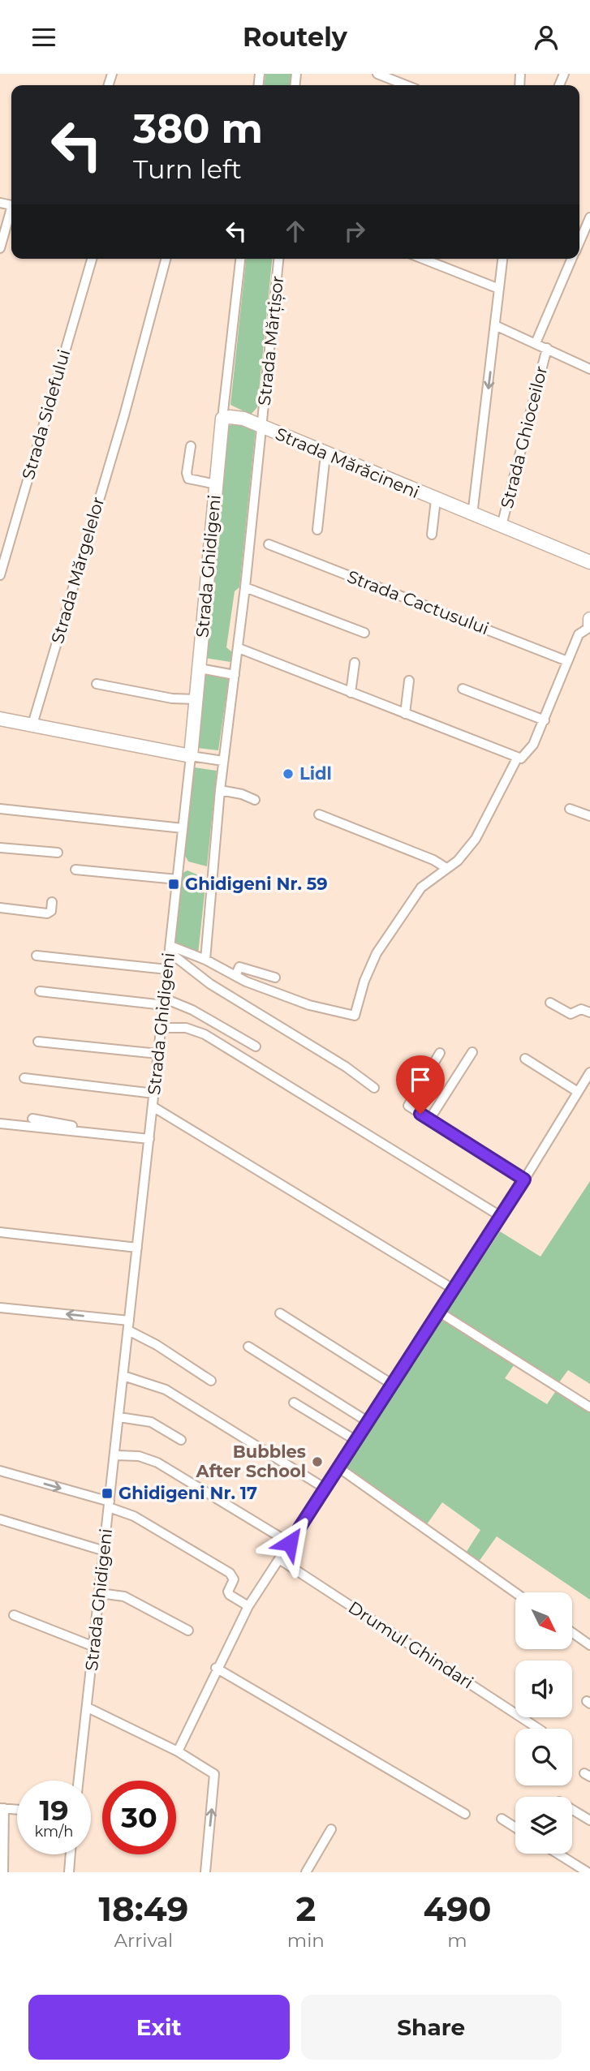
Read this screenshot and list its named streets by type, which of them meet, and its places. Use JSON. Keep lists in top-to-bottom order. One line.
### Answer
{"streets":{"street":["Strada Mărțișor","Strada Sidefului","Strada Ghioceilor","Strada Mărăcineni","Strada Ghidigeni","Strada Mărgelelor","Strada Cactusului","Drumul Ghindari"]},"crossings":[["Strada Mărțișor","Strada Mărăcineni"],["Strada Ghioceilor","Strada Mărăcineni"],["Strada Mărăcineni","Strada Ghidigeni"]],"places":{"other":["Lidl","Bubbles After School"],"transit":["Ghidigeni Nr. 59","Ghidigeni Nr. 17"]},"north":"bottom right","page":{"header":"Routely","turn":["380 m","Turn left"],"speed":"19 km/h","limit":"30","eta":["18:49","Arrival","2","min","490","m"],"buttons":["Exit","Share"]}}
